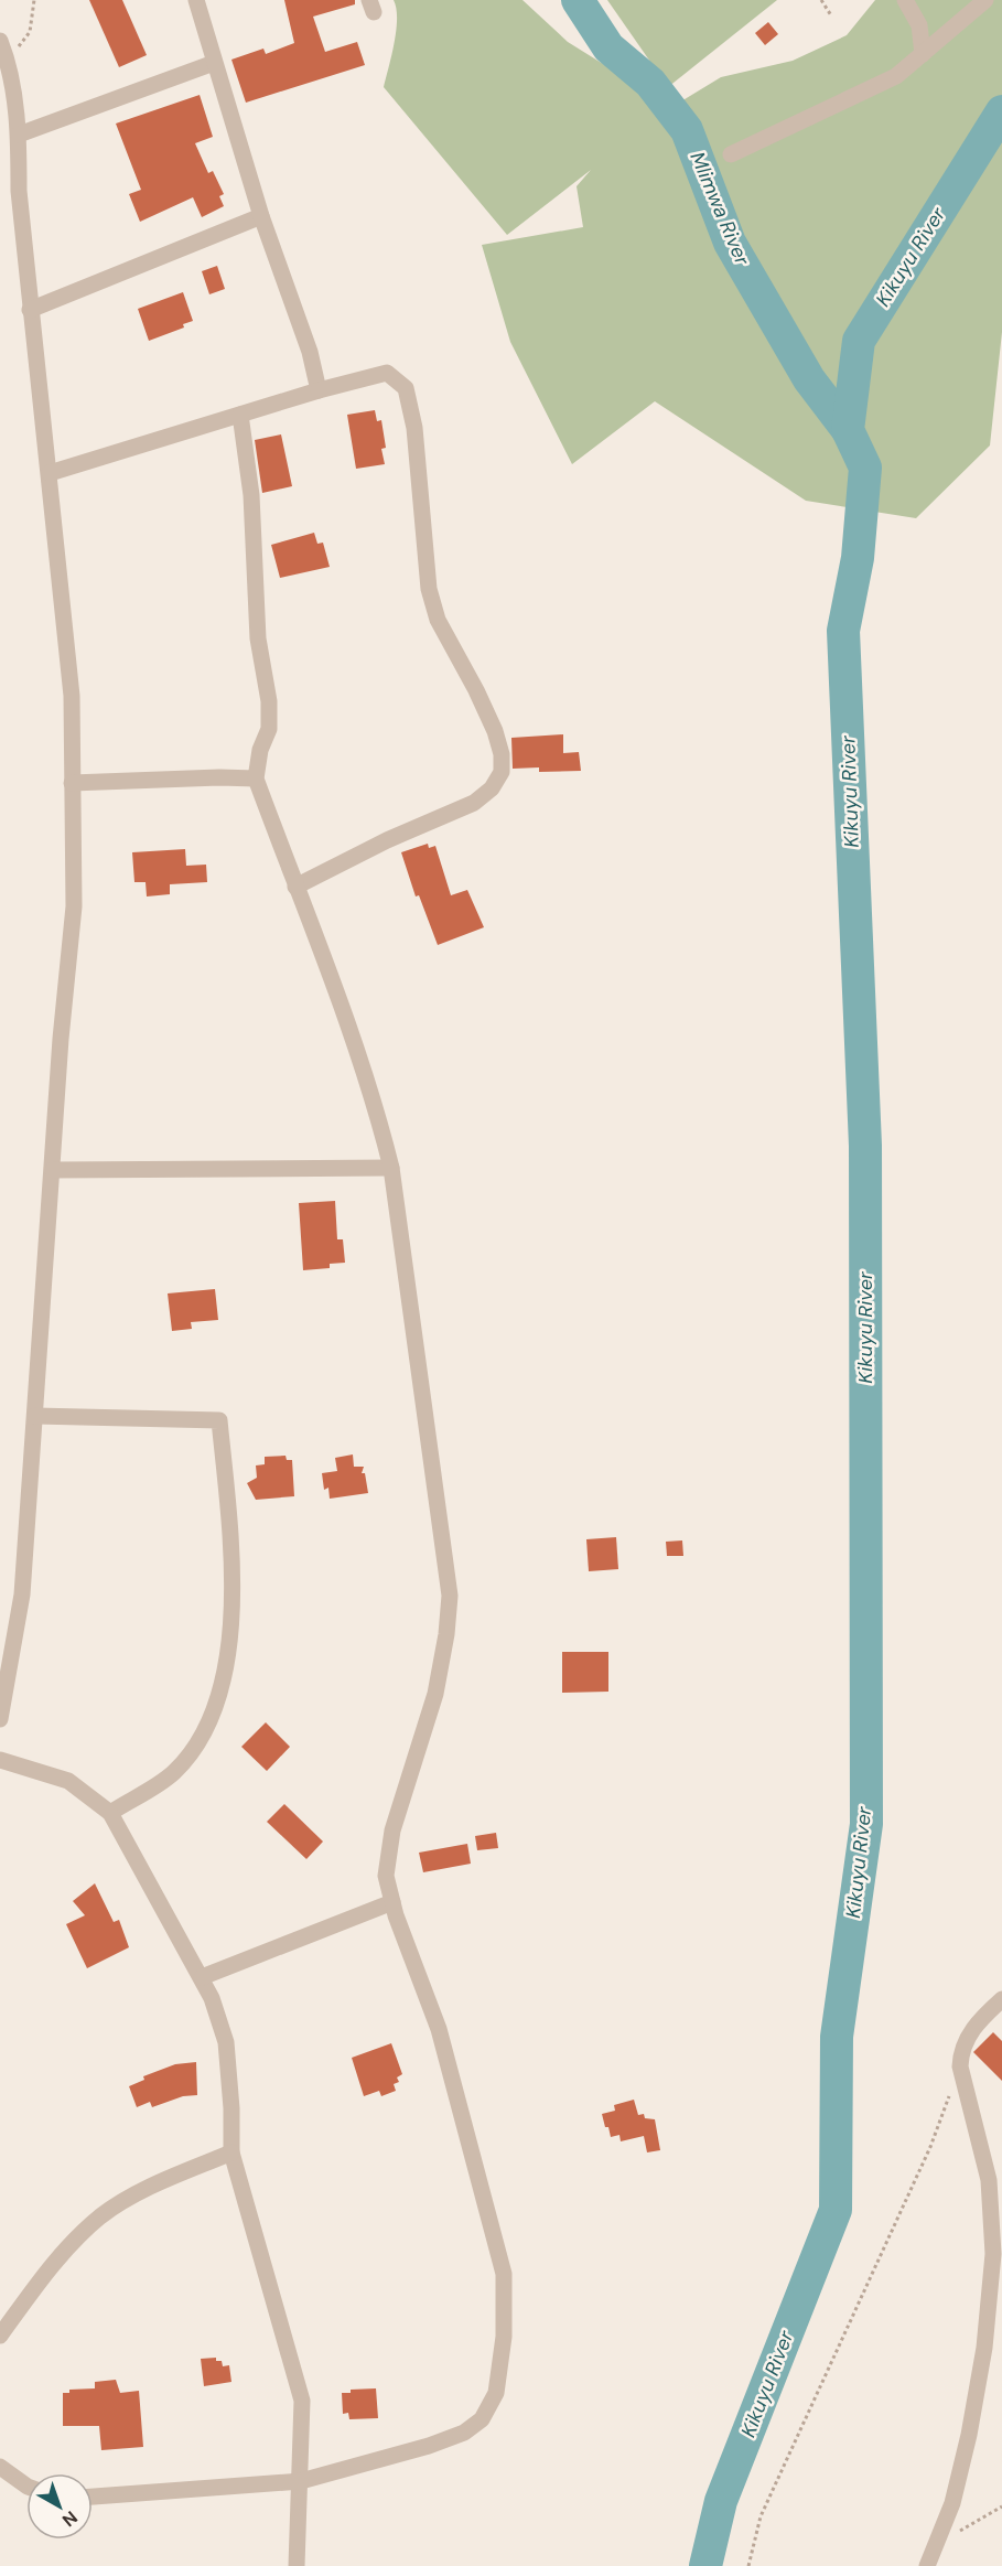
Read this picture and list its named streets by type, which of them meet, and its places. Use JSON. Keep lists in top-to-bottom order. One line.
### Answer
{"water":["Mlimwa River","Kikuyu River"],"north":"bottom right"}
